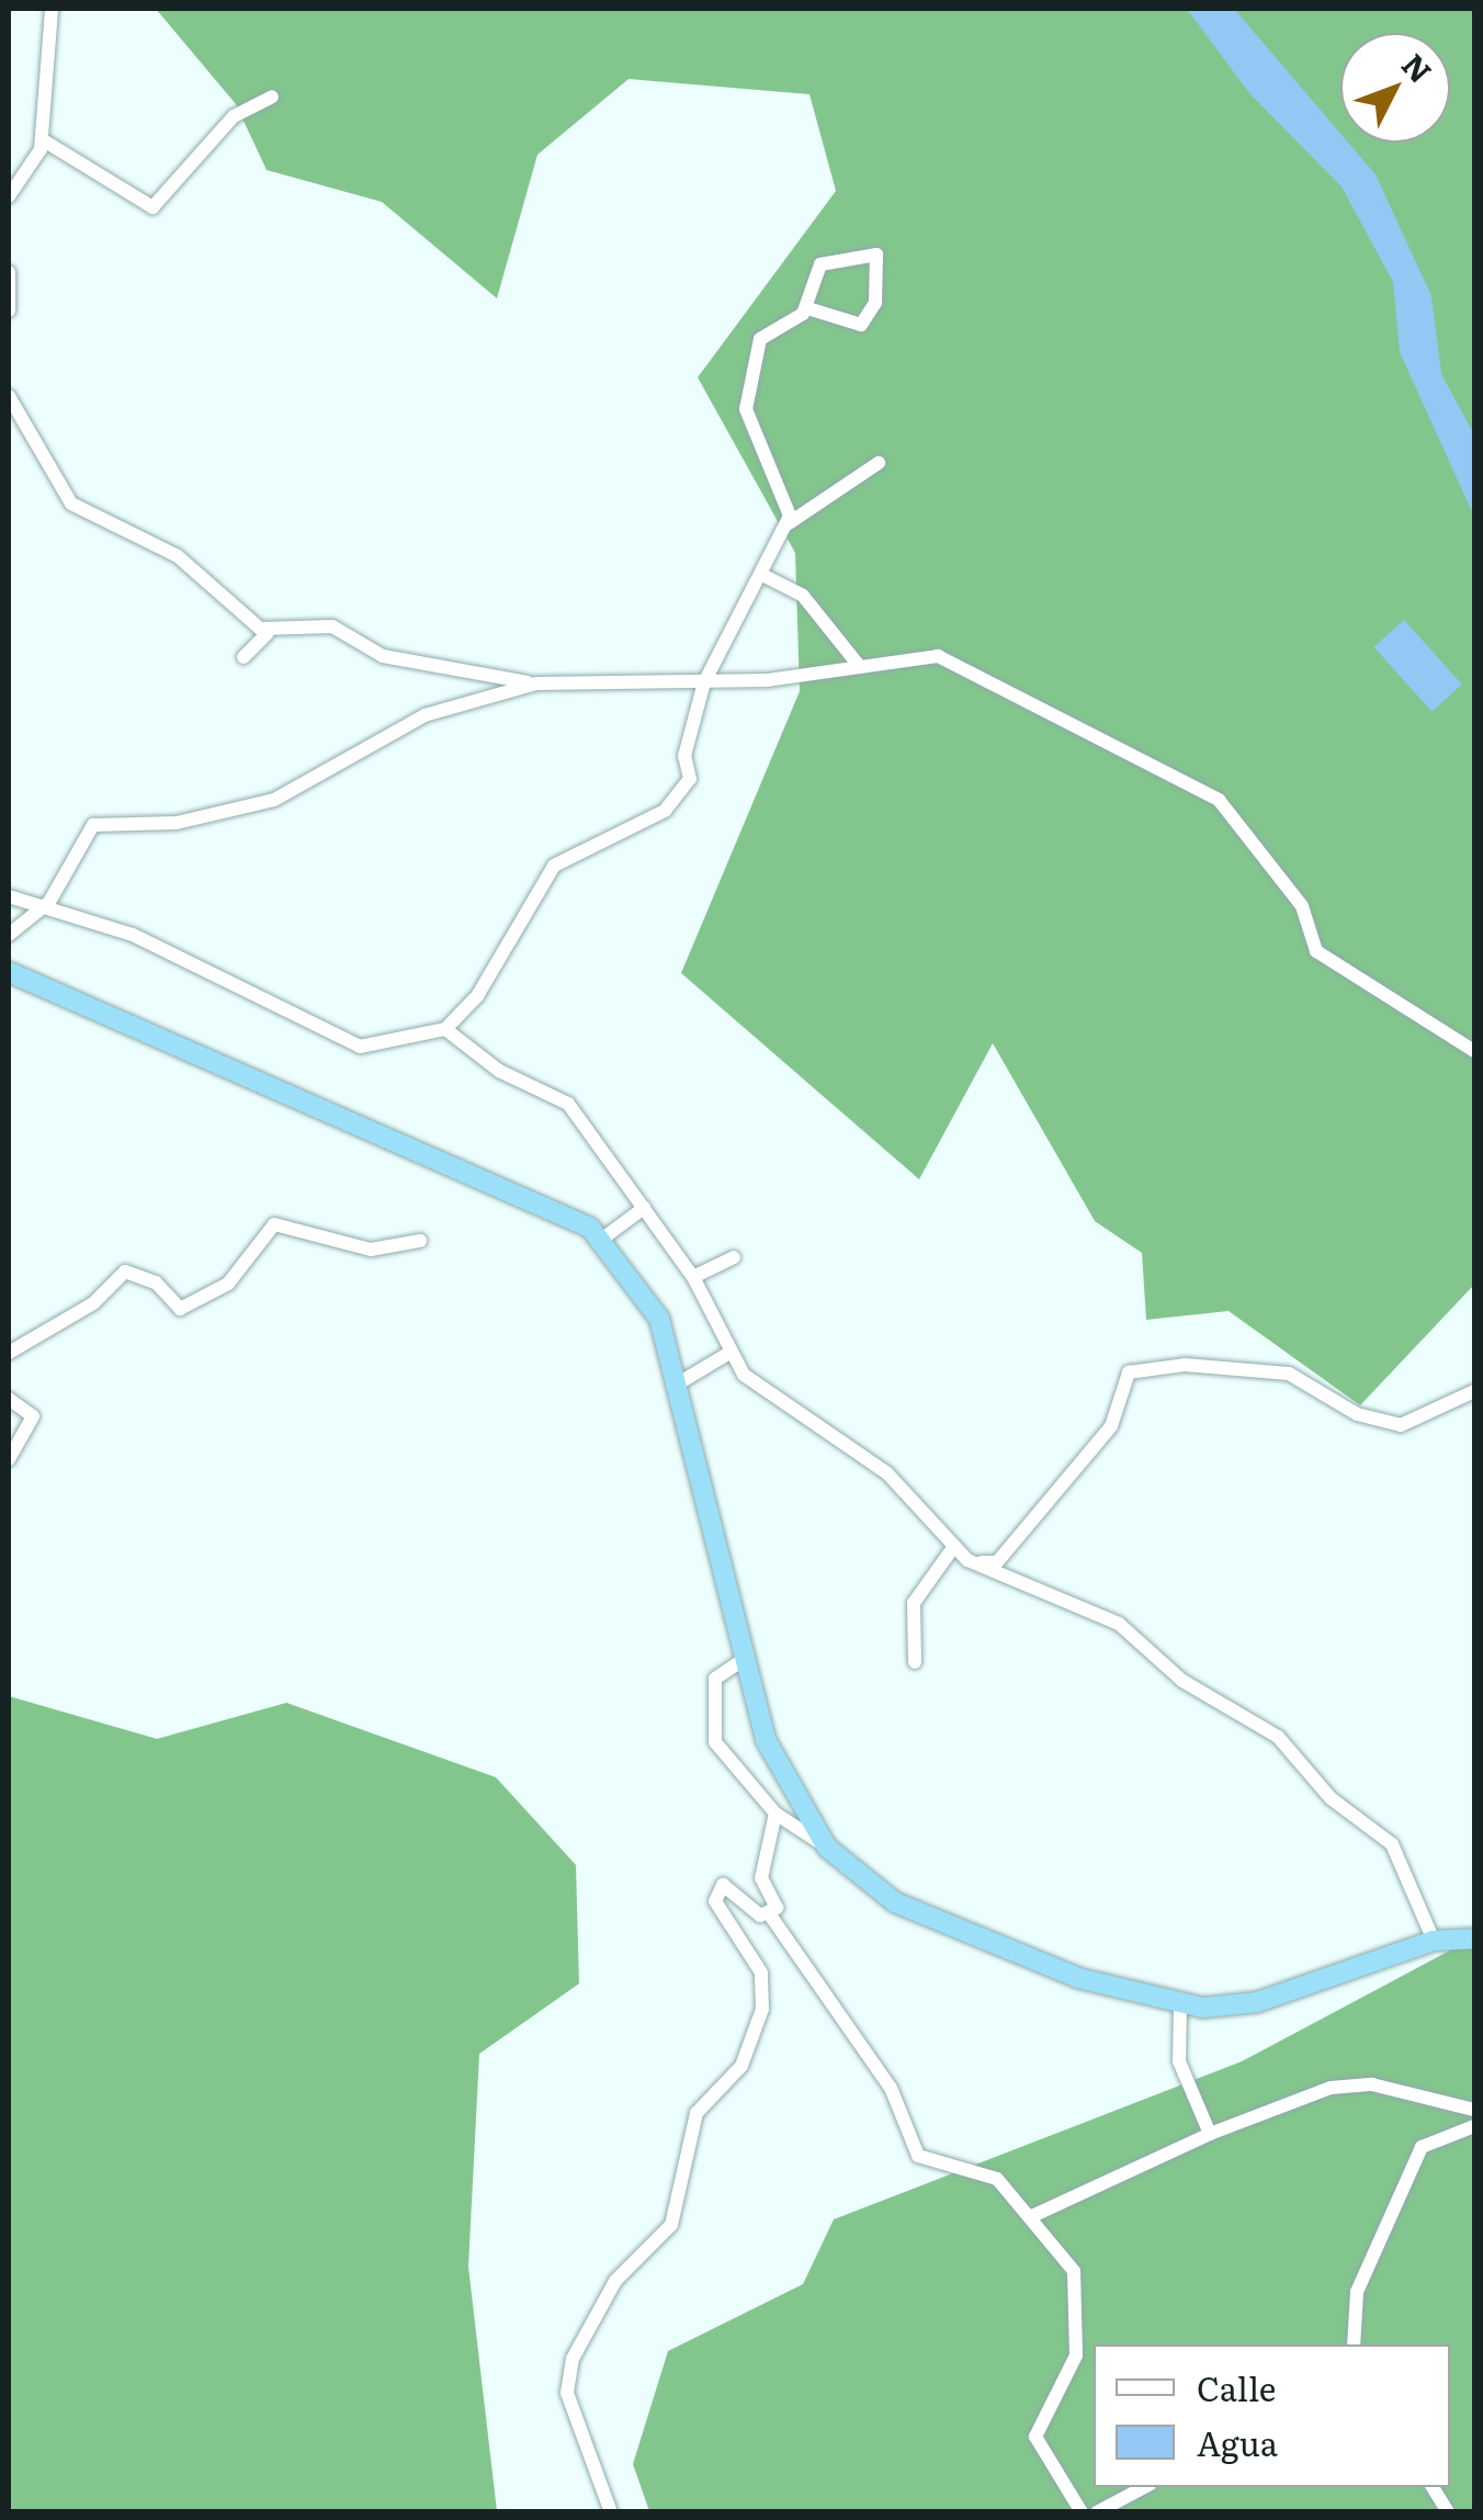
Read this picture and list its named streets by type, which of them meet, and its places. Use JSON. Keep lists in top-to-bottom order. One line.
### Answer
{"legend":["Calle","Agua"],"north":"top right"}
